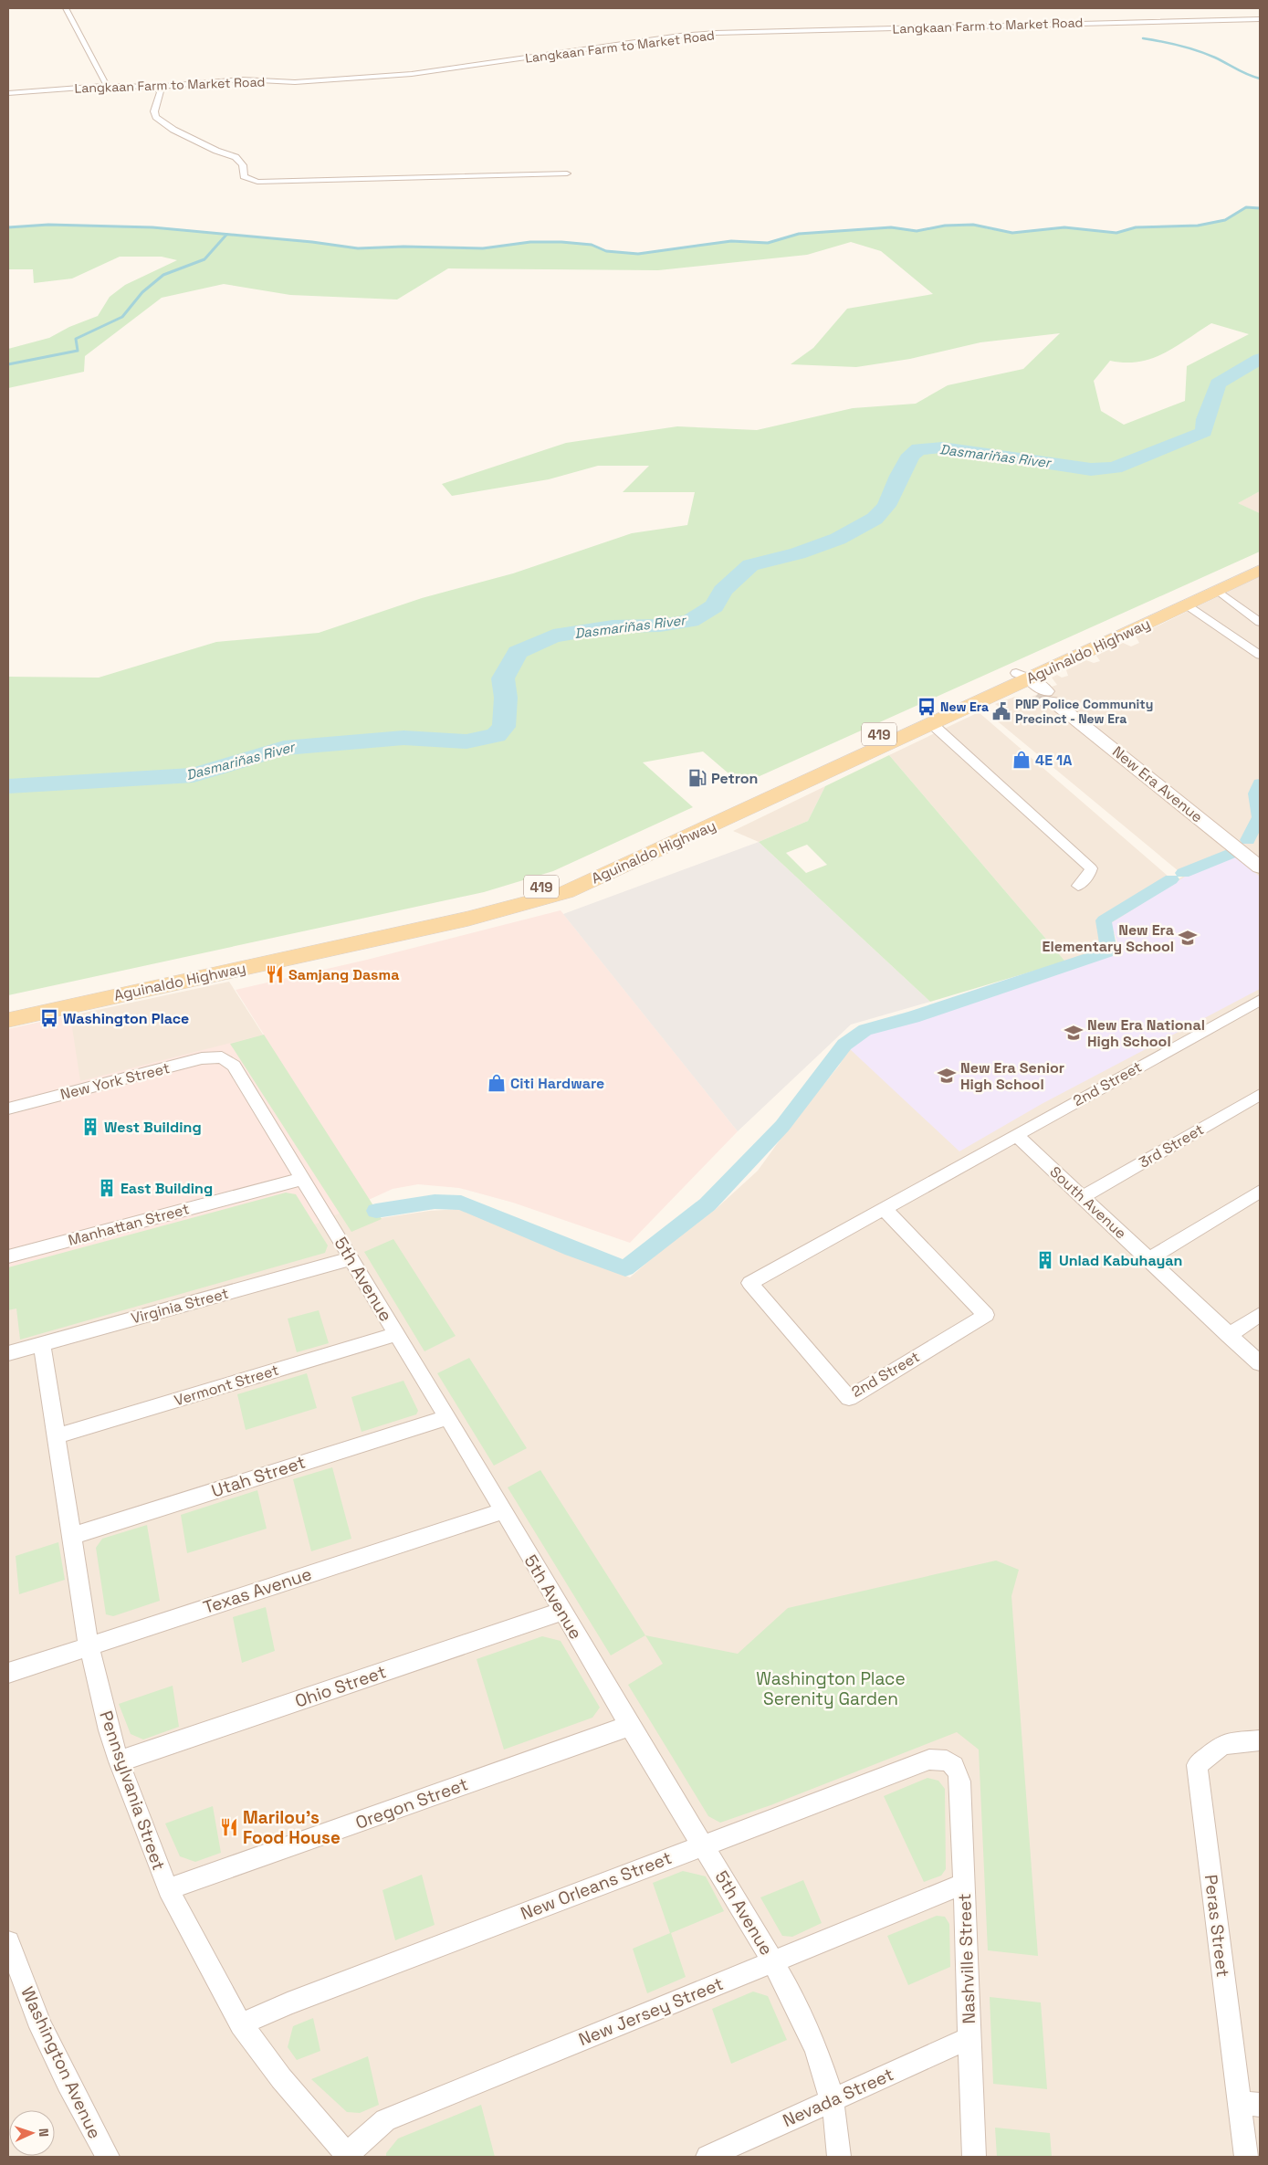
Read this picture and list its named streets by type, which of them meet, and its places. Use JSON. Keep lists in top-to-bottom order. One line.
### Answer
{"streets":{"main road":["Aguinaldo Highway","419"],"street":["Langkaan Farm to Market Road","New Era Avenue","New York Street","2nd Street","3rd Street","South Avenue","Manhattan Street","5th Avenue","Virginia Street","Vermont Street","Utah Street","Texas Avenue","Ohio Street","Pennsylvania Street","Oregon Street","New Orleans Street","Peras Street","Nashville Street","New Jersey Street","Washington Avenue","Nevada Street"]},"crossings":[["Aguinaldo Highway","New Era Avenue"],["New York Street","5th Avenue"],["2nd Street","South Avenue"],["3rd Street","South Avenue"],["Manhattan Street","5th Avenue"],["5th Avenue","Virginia Street"],["5th Avenue","Vermont Street"],["5th Avenue","Utah Street"],["5th Avenue","Texas Avenue"],["5th Avenue","Ohio Street"],["5th Avenue","Oregon Street"],["5th Avenue","New Orleans Street"],["5th Avenue","New Jersey Street"],["5th Avenue","Nevada Street"],["Virginia Street","Pennsylvania Street"],["Vermont Street","Pennsylvania Street"],["Utah Street","Pennsylvania Street"],["Texas Avenue","Pennsylvania Street"],["Ohio Street","Pennsylvania Street"],["Pennsylvania Street","Oregon Street"],["Pennsylvania Street","New Orleans Street"],["Pennsylvania Street","New Jersey Street"],["New Orleans Street","Nashville Street"],["Nashville Street","New Jersey Street"],["Nashville Street","Nevada Street"]],"water":["Dasmariñas River"],"parks":["Washington Place Serenity Garden"],"places":{"bus stop":["New Era","Washington Place"],"public building":["PNP Police Community Precinct - New Era"],"shop":["4E 1A","Citi Hardware"],"fuel station":["Petron"],"school or university":["New Era Elementary School","New Era National High School","New Era Senior High School"],"restaurant":["Samjang Dasma","Marilou's Food House"],"building":["West Building","East Building","Unlad Kabuhayan"]},"north":"right"}
